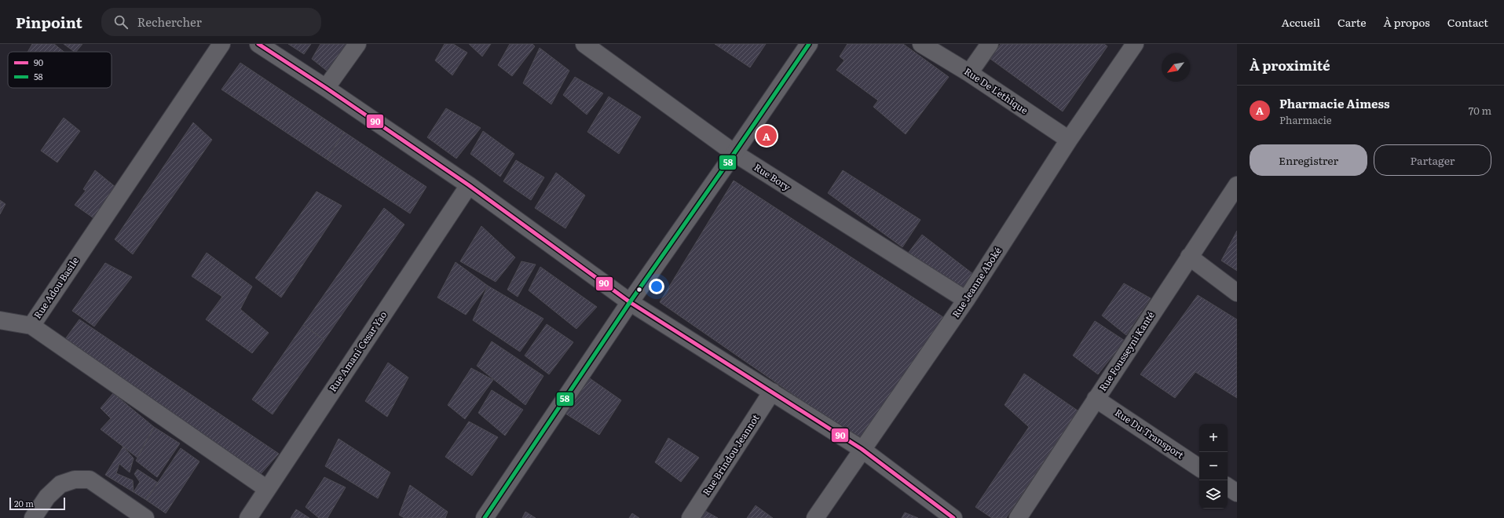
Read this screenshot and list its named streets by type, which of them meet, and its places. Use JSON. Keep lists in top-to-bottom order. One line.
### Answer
{"streets":{"street":["Rue De L'ethique","Rue Bory","Rue Jeanne Aboké","Rue Adou Basile","Rue Amani Cesar Yao","Rue Fousseyni Kanté","Rue Du Transport","Rue Brindou Jeannot"]},"crossings":[["Rue De L'ethique","Rue Jeanne Aboké"],["Rue Bory","Rue Jeanne Aboké"],["Rue Adou Basile","Rue Amani Cesar Yao"],["Rue Fousseyni Kanté","Rue Du Transport"]],"lines":["transit line 90","transit line 58"],"legend":["90","58"],"scale_bar":"20 m","north":"bottom left","page":{"header":"Pinpoint","search":"Rechercher","nav":["Accueil","Carte","À propos","Contact"],"heading":"À proximité","list":[{"mark":"A","name":"Pharmacie Aimess","note":"Pharmacie","value":"70 m"}],"pins":"A","buttons":["Enregistrer","Partager"],"map_buttons":["+","−"],"scale":"20 m"}}
